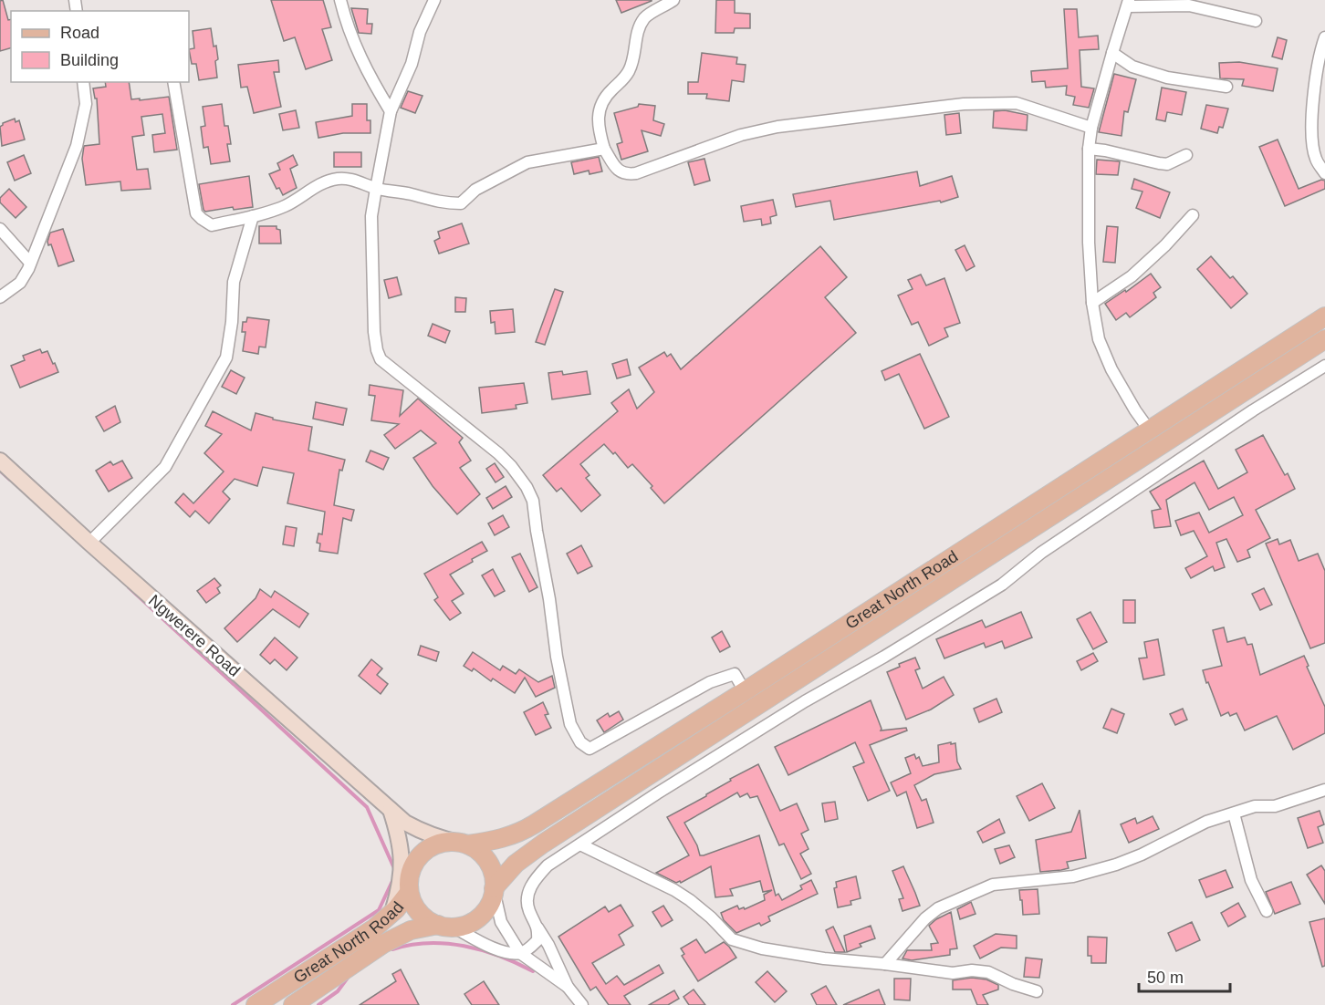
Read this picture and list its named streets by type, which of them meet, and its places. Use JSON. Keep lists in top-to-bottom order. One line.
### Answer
{"streets":{"main road":["Great North Road","Ngwerere Road"]},"crossings":[["Great North Road","Ngwerere Road"]],"legend":["Road","Building"],"scale_bar":"50 m"}
